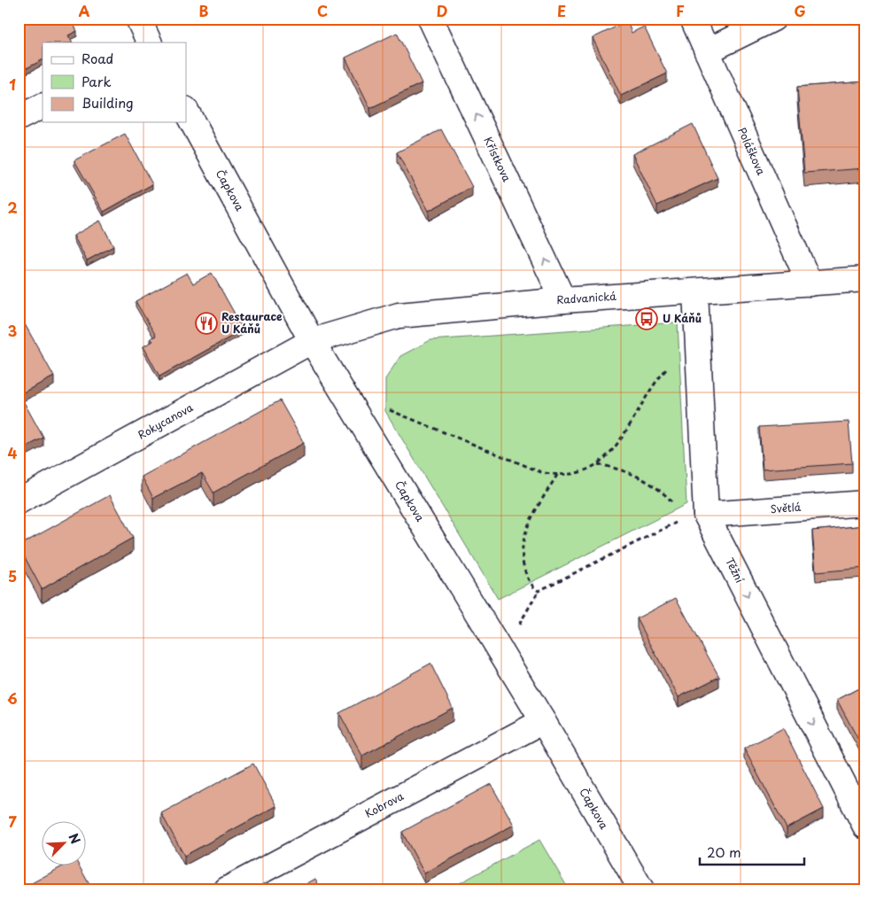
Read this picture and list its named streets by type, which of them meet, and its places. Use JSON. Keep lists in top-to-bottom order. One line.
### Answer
{"streets":{"street":["Poláškova","Křístkova","Čapkova","Radvanická","Rokycanova","Světlá","Těžní","Kobrova"]},"crossings":[["Poláškova","Radvanická"],["Křístkova","Radvanická"],["Čapkova","Radvanická"],["Čapkova","Rokycanova"],["Čapkova","Kobrova"],["Radvanická","Rokycanova"],["Radvanická","Těžní"],["Světlá","Těžní"]],"one_way":["Křístkova","Těžní"],"places":{"bus stop":["U Káňů"],"restaurant":["Restaurace U Káňů"]},"legend":["Road","Park","Building"],"scale_bar":"20 m","north":"top right","grid":{"columns":["A","B","C","D","E","F","G"],"rows":["1","2","3","4","5","6","7"]}}
